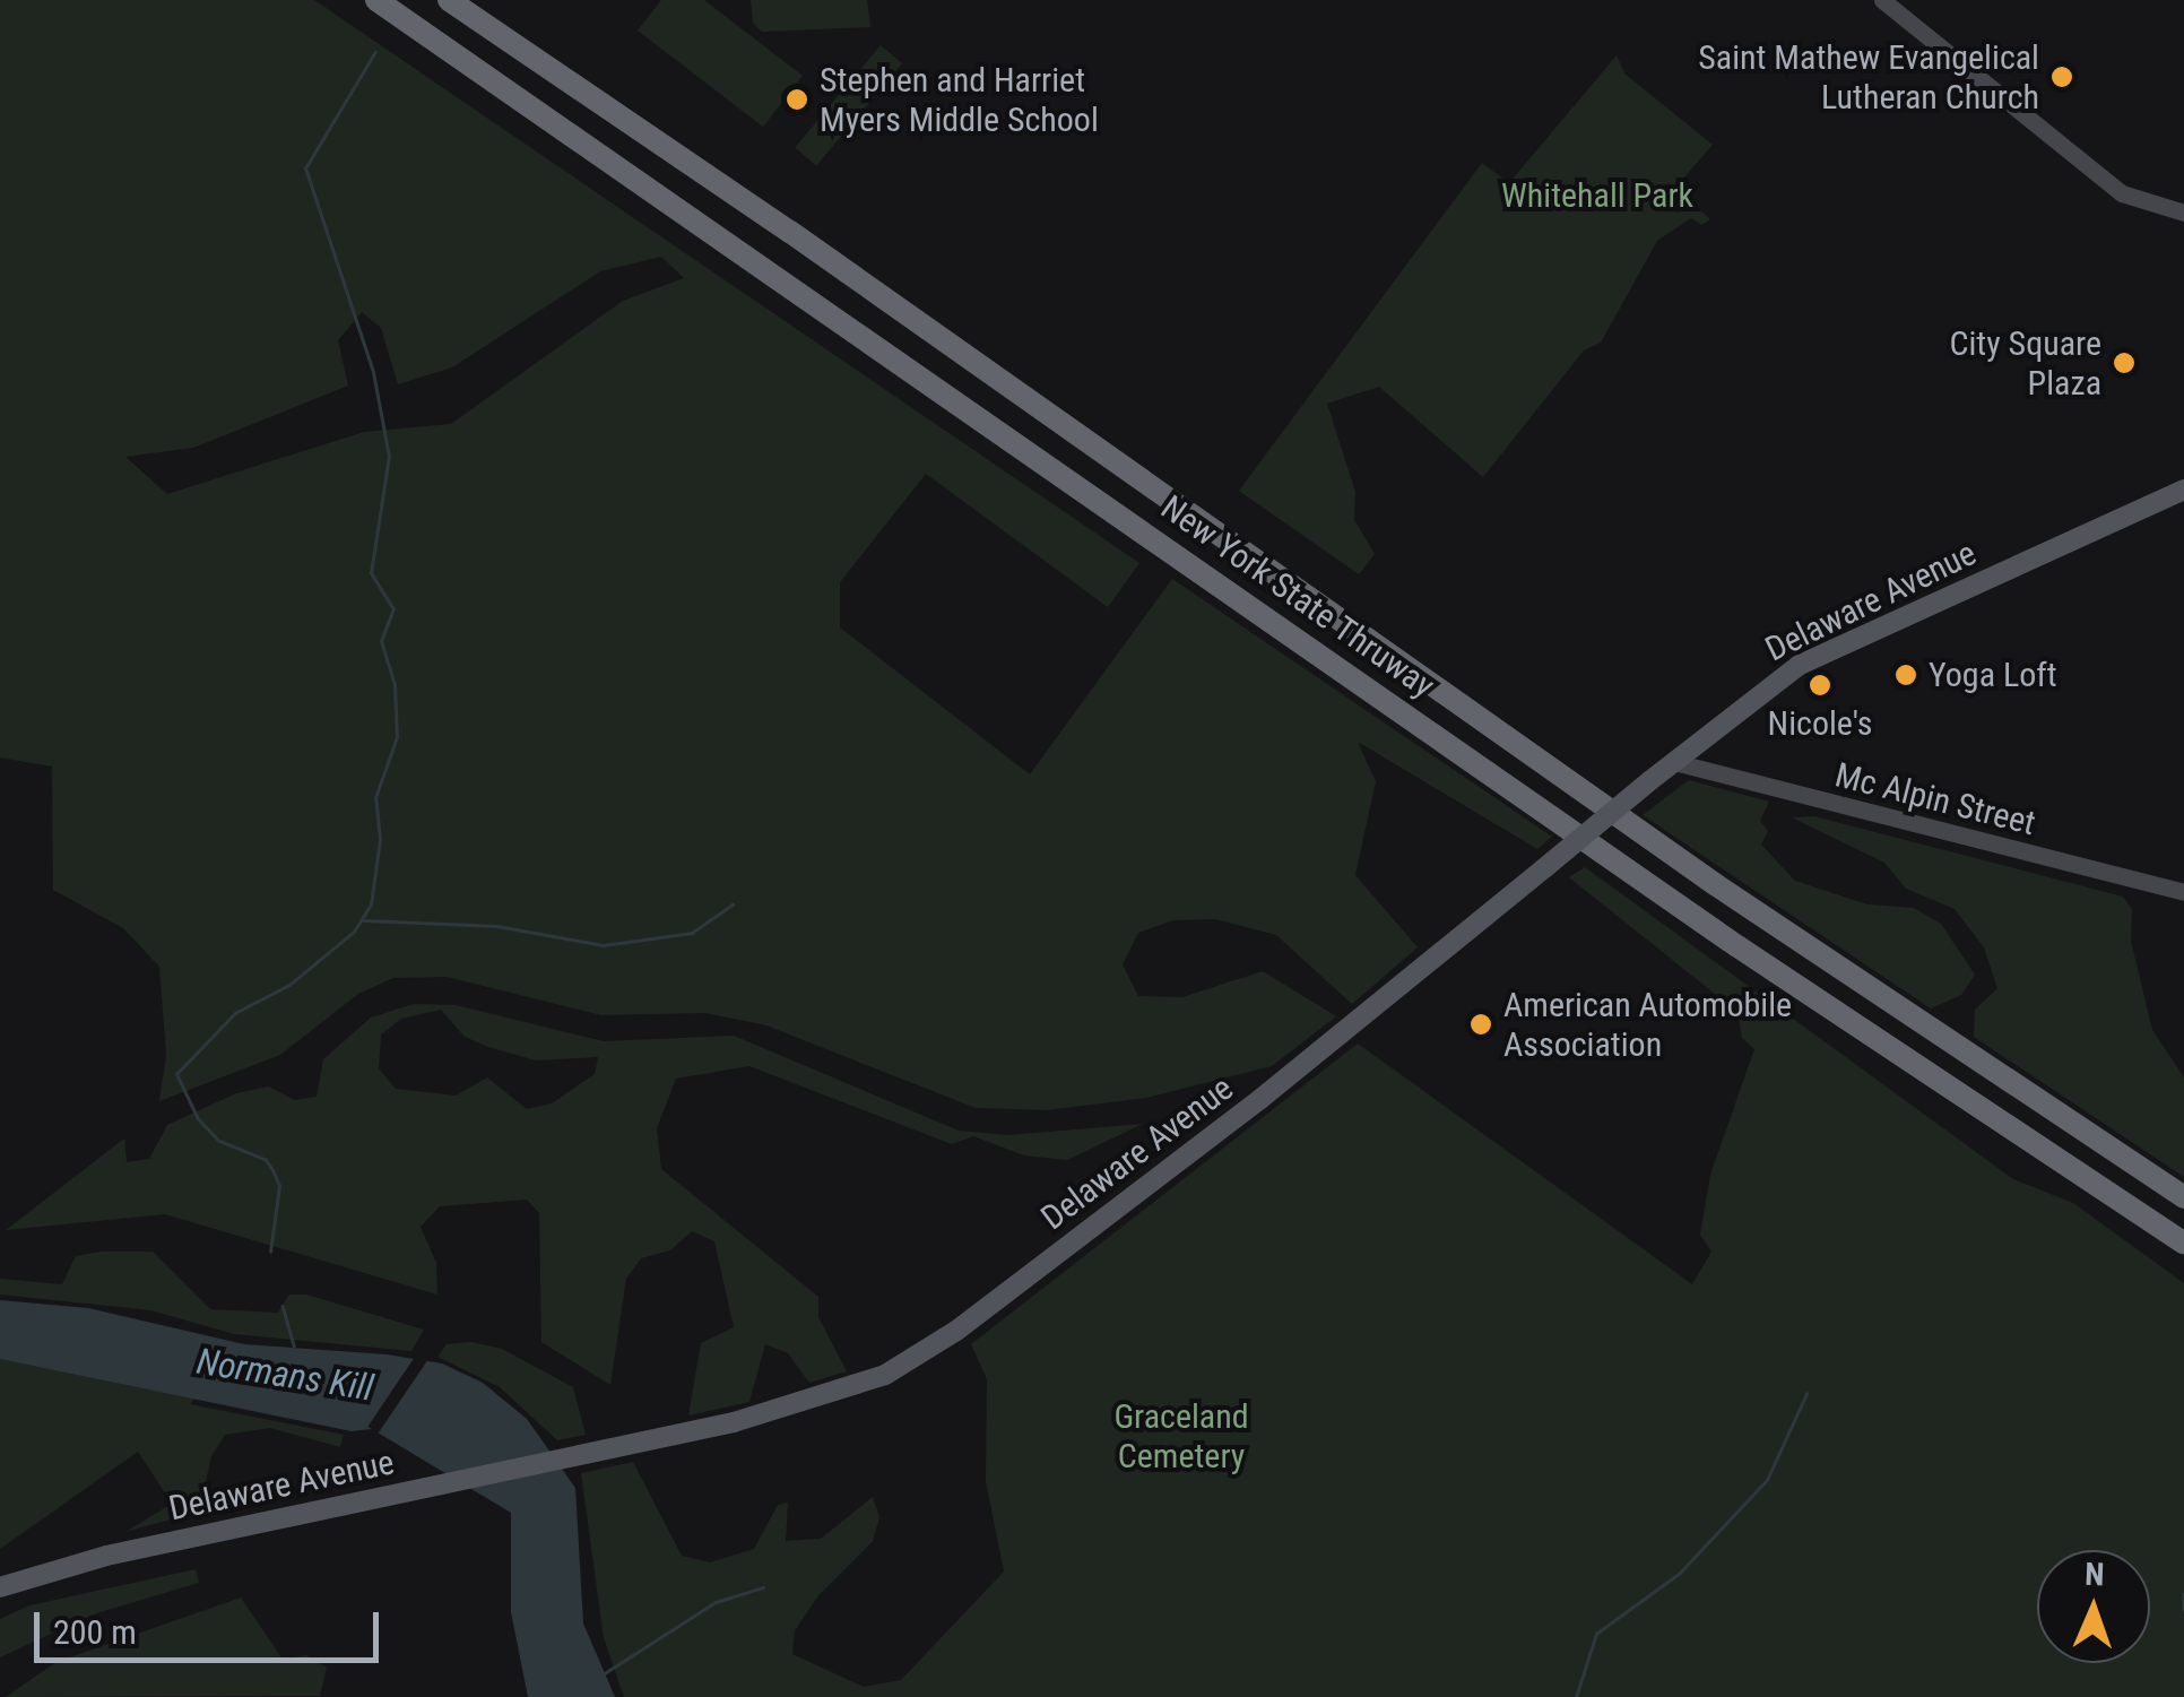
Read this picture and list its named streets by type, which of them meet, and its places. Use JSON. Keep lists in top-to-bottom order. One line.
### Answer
{"streets":{"highway":["New York State Thruway"],"main road":["Delaware Avenue"],"street":["Mc Alpin Street"]},"crossings":[["Delaware Avenue","Mc Alpin Street"]],"water":["Normans Kill"],"parks":["Whitehall Park","Graceland Cemetery"],"places":["Saint Mathew Evangelical Lutheran Church","Stephen and Harriet Myers Middle School","City Square Plaza","Yoga Loft","Nicole's","American Automobile Association"],"scale_bar":"200 m","north":"top"}
